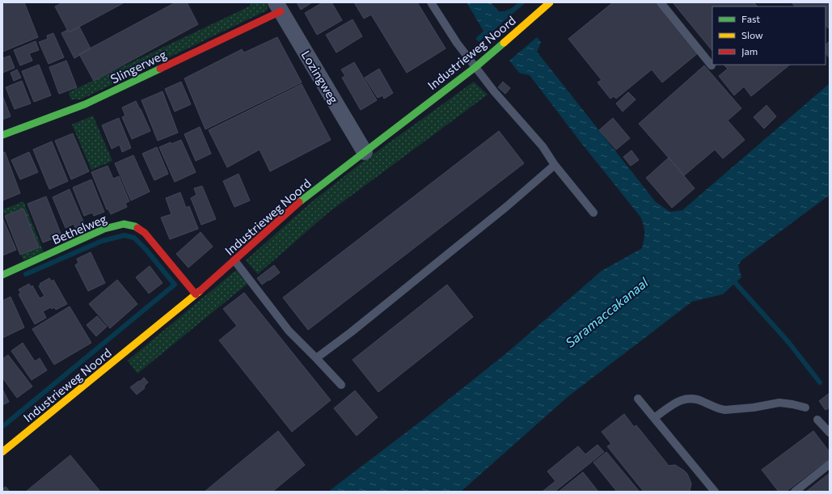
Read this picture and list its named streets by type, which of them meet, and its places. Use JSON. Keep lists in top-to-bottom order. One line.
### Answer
{"streets":{"street":["Industrieweg Noord","Slingerweg","Lozingweg","Bethelweg"]},"crossings":[["Industrieweg Noord","Lozingweg"],["Industrieweg Noord","Bethelweg"],["Slingerweg","Lozingweg"]],"water":["Saramaccakanaal"],"legend":["Fast","Slow","Jam"]}
